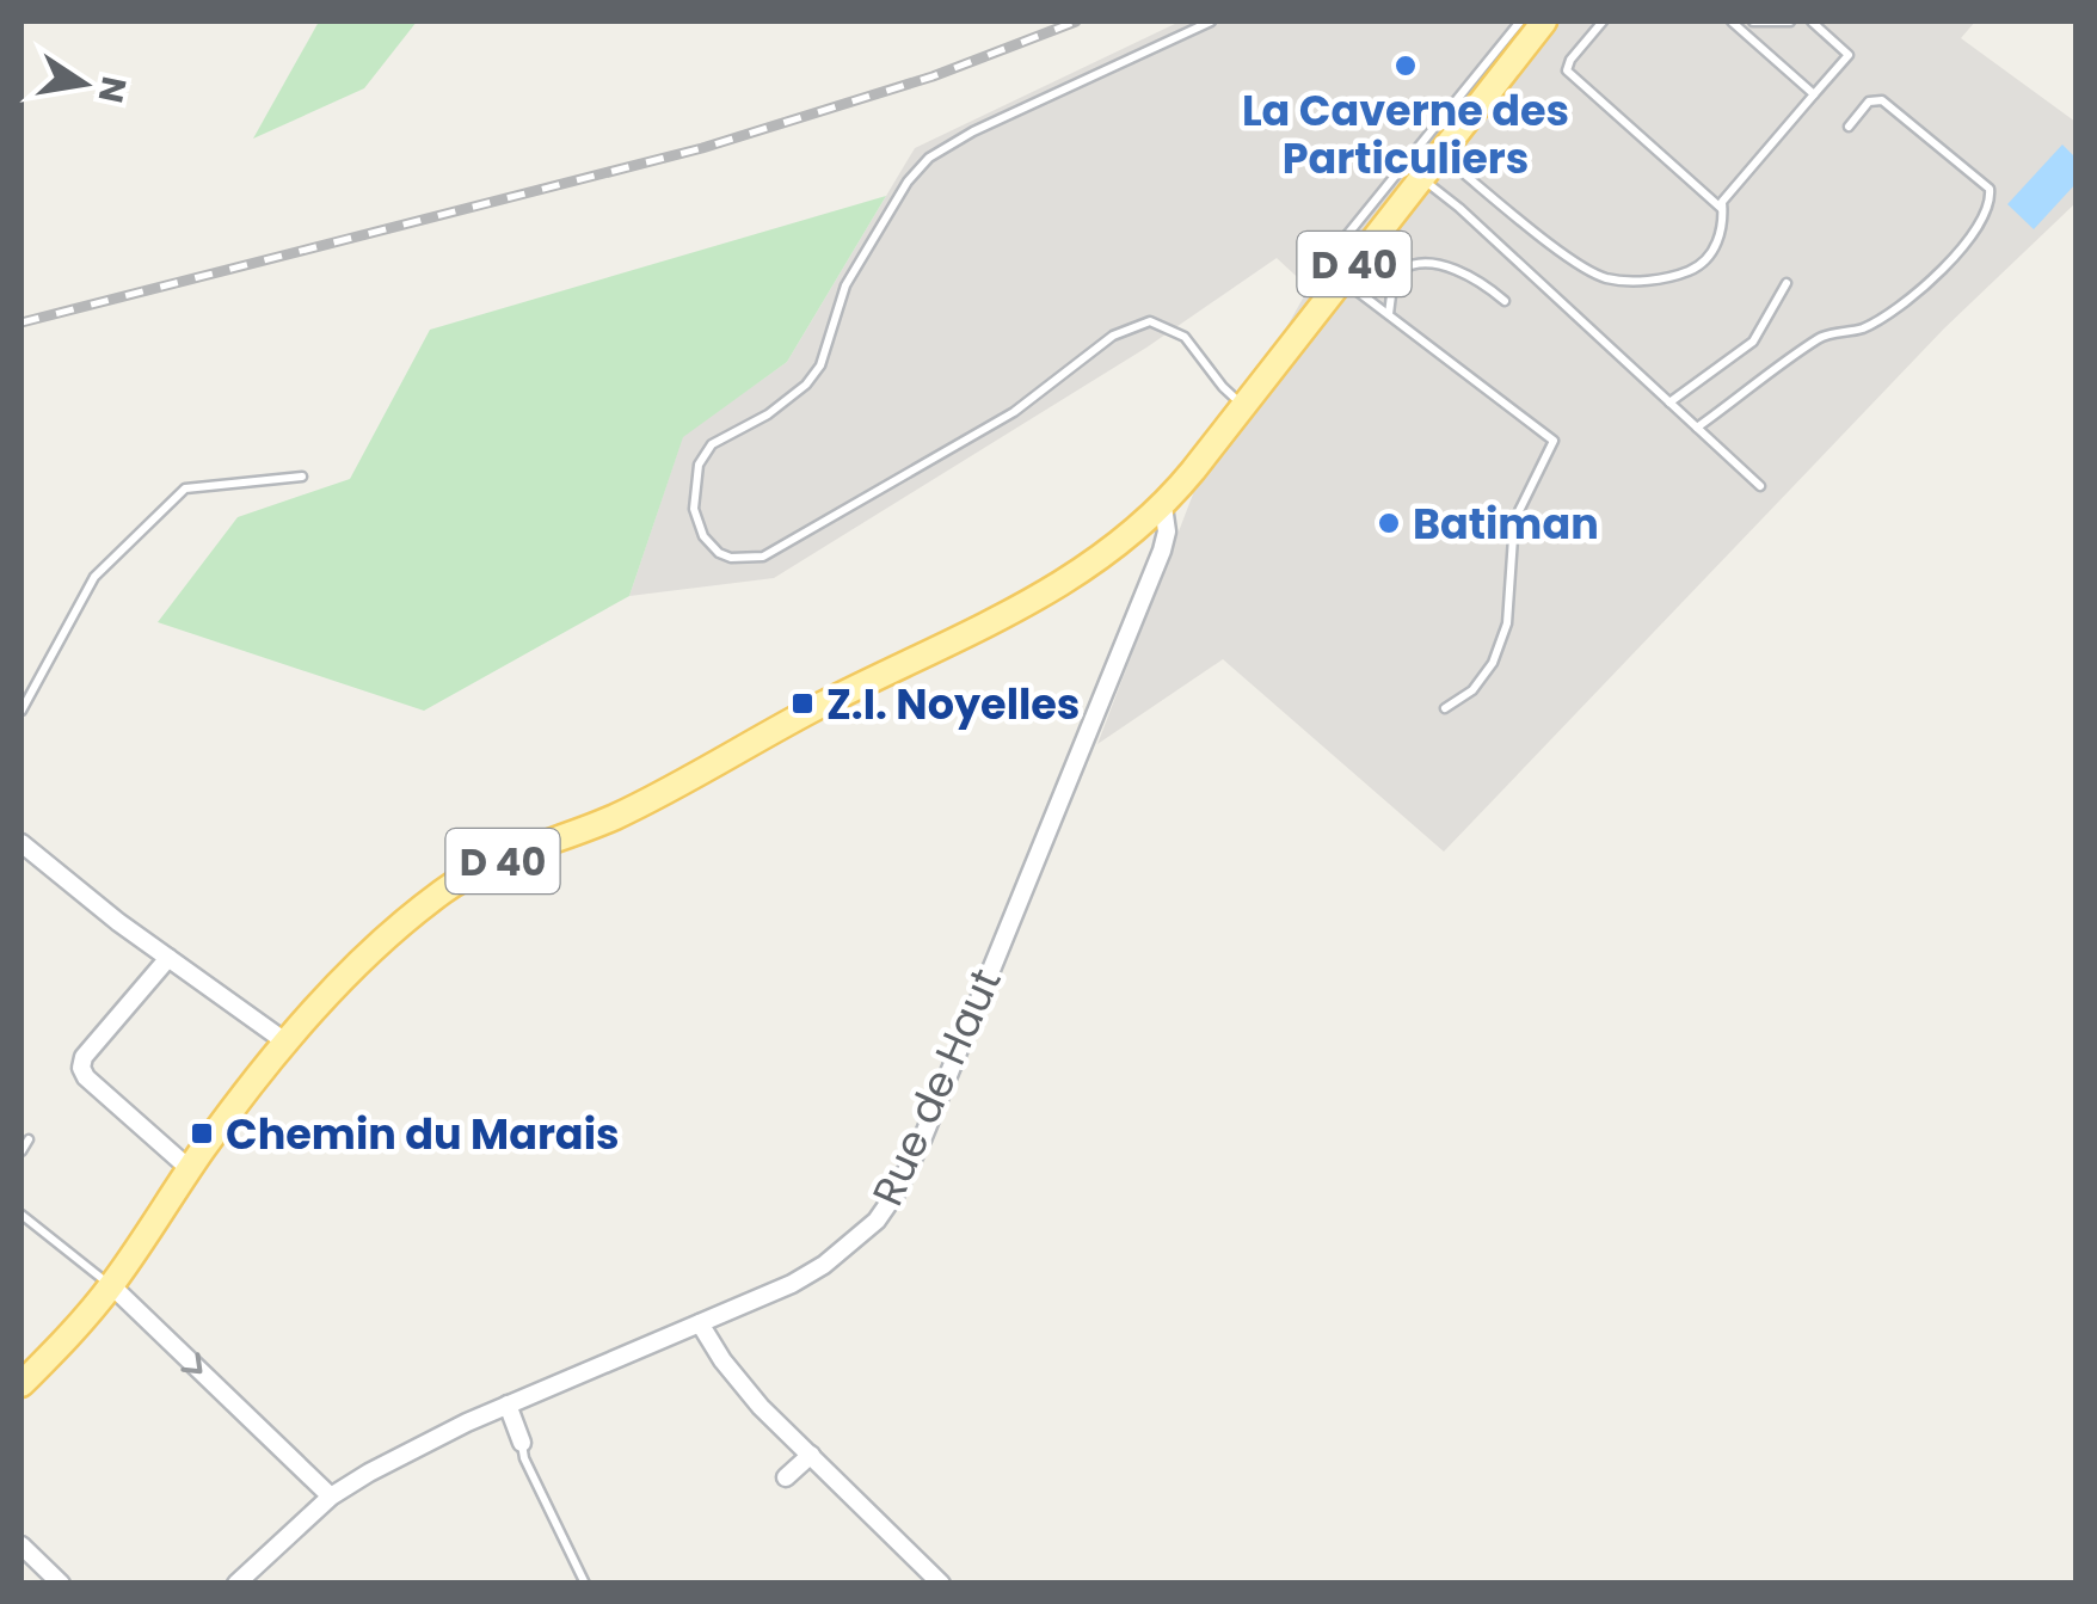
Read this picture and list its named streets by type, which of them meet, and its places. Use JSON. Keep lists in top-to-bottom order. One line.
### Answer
{"streets":{"main road":["D 40"],"street":["Rue de Haut"]},"crossings":[["D 40","Rue de Haut"]],"places":{"other":["La Caverne des Particuliers","Batiman"],"transit":["Z.I. Noyelles","Chemin du Marais"]},"north":"right"}
